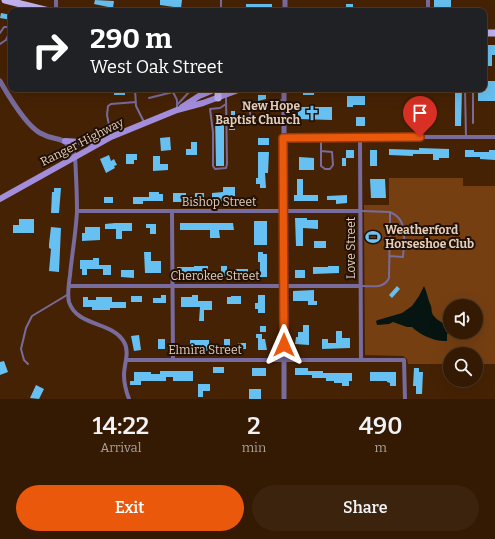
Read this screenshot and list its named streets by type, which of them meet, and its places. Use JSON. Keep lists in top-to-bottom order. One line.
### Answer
{"streets":{"main road":["Ranger Highway"],"street":["Bishop Street","Love Street","Cherokee Street","Elmira Street"]},"crossings":[["Bishop Street","Love Street"],["Love Street","Cherokee Street"],["Love Street","Elmira Street"]],"places":{"church":["New Hope Baptist Church"],"sports":["Weatherford Horseshoe Club"]},"page":{"turn":["290 m","West Oak Street"],"eta":["14:22","Arrival","2","min","490","m"],"buttons":["Exit","Share"]}}
